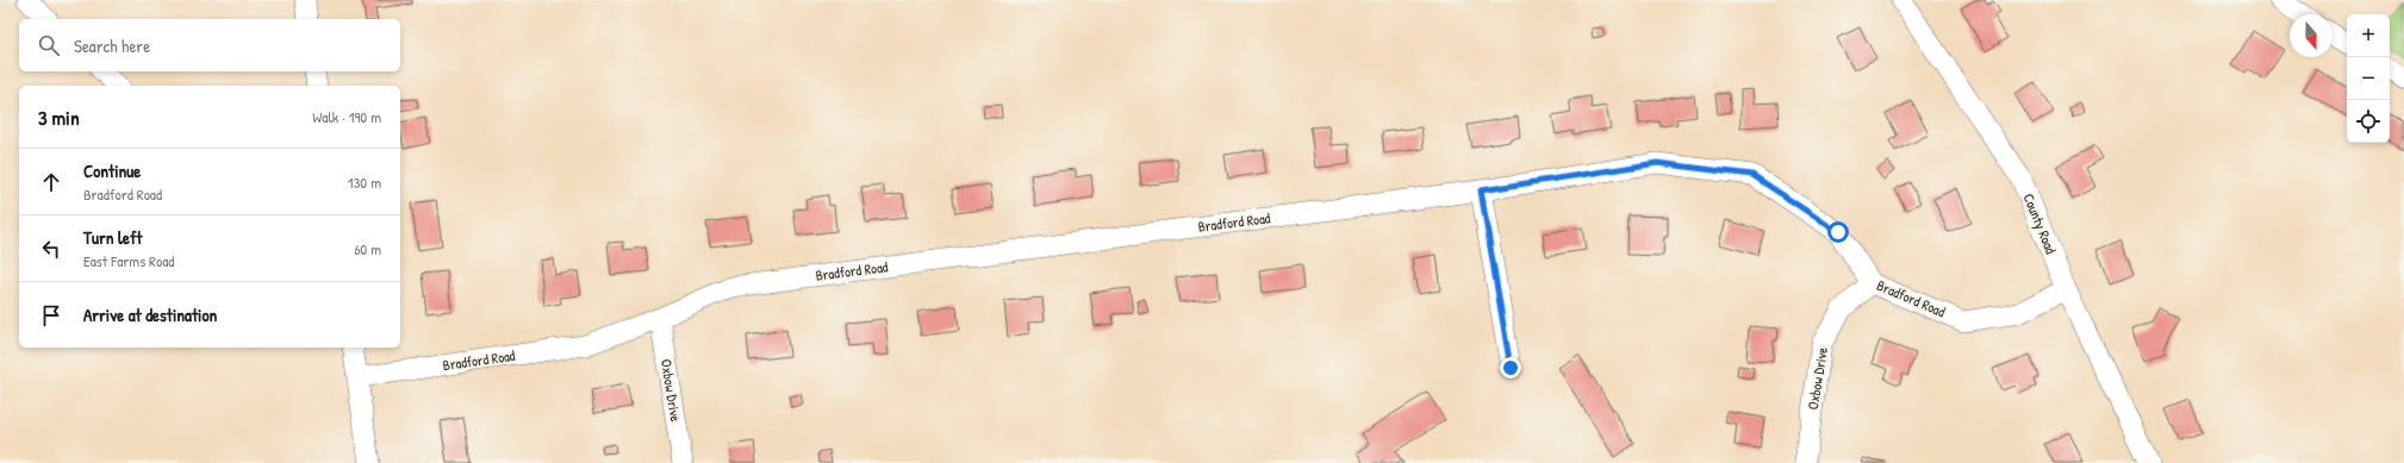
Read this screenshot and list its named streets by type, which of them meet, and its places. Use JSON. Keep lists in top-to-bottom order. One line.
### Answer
{"streets":{"street":["Bradford Road","County Road","Oxbow Drive"]},"crossings":[["Bradford Road","County Road"],["Bradford Road","Oxbow Drive"]],"north":"bottom","page":{"map_buttons":["+","−"],"search":"Search here","heading":["3 min","Walk · 190 m"],"list":[["Continue","Bradford Road","130 m"],["Turn left","East Farms Road","60 m"],"Arrive at destination"]}}
